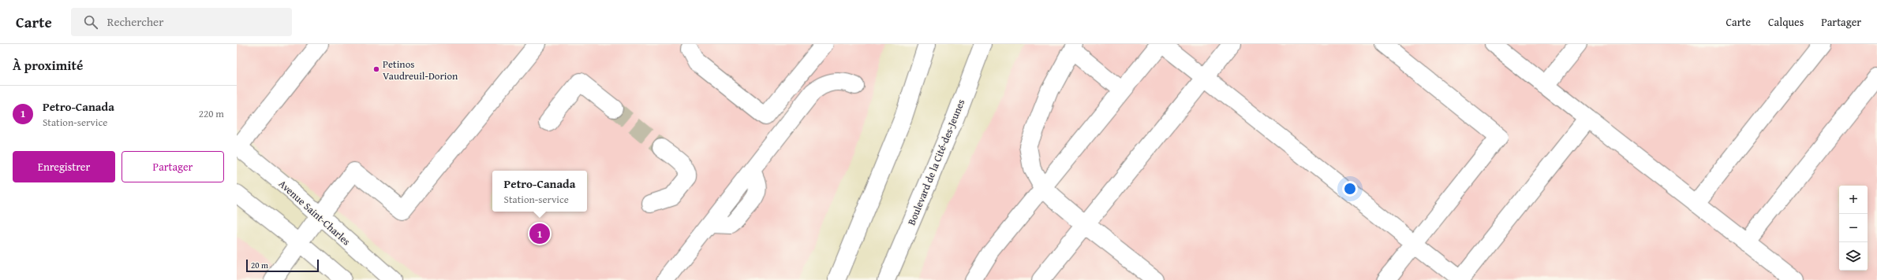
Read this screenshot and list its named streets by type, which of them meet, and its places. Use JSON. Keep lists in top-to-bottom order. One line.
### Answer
{"streets":{"main road":["Boulevard de la Cité-des-Jeunes","Avenue Saint-Charles"]},"places":["Petinos Vaudreuil-Dorion"],"scale_bar":"20 m","page":{"header":"Carte","search":"Rechercher","nav":["Carte","Calques","Partager"],"heading":"À proximité","list":[{"mark":"1","name":"Petro-Canada","note":"Station-service","value":"220 m"}],"buttons":["Enregistrer","Partager"],"popup":["Petro-Canada","Station-service"],"map_buttons":["+","−"],"pins":"1","scale":"20 m"}}
